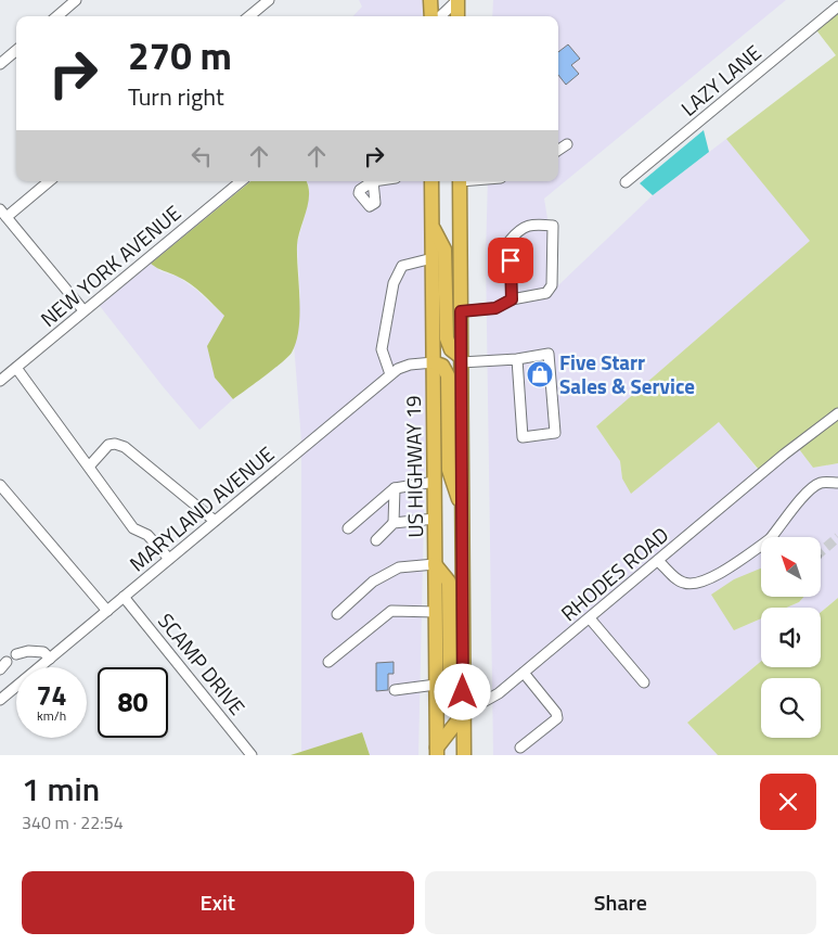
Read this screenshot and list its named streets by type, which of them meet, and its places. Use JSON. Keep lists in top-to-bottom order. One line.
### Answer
{"streets":{"highway":["US HIGHWAY 19"],"street":["LAZY LANE","NEW YORK AVENUE","MARYLAND AVENUE","RHODES ROAD","SCAMP DRIVE"]},"crossings":[["US HIGHWAY 19","MARYLAND AVENUE"],["MARYLAND AVENUE","SCAMP DRIVE"]],"places":{"shop":["Five Starr Sales & Service"]},"north":"top left","page":{"turn":["270 m","Turn right"],"speed":"74 km/h","limit":"80","heading":["1 min","340 m · 22:54"],"buttons":["Exit","Share"]}}
